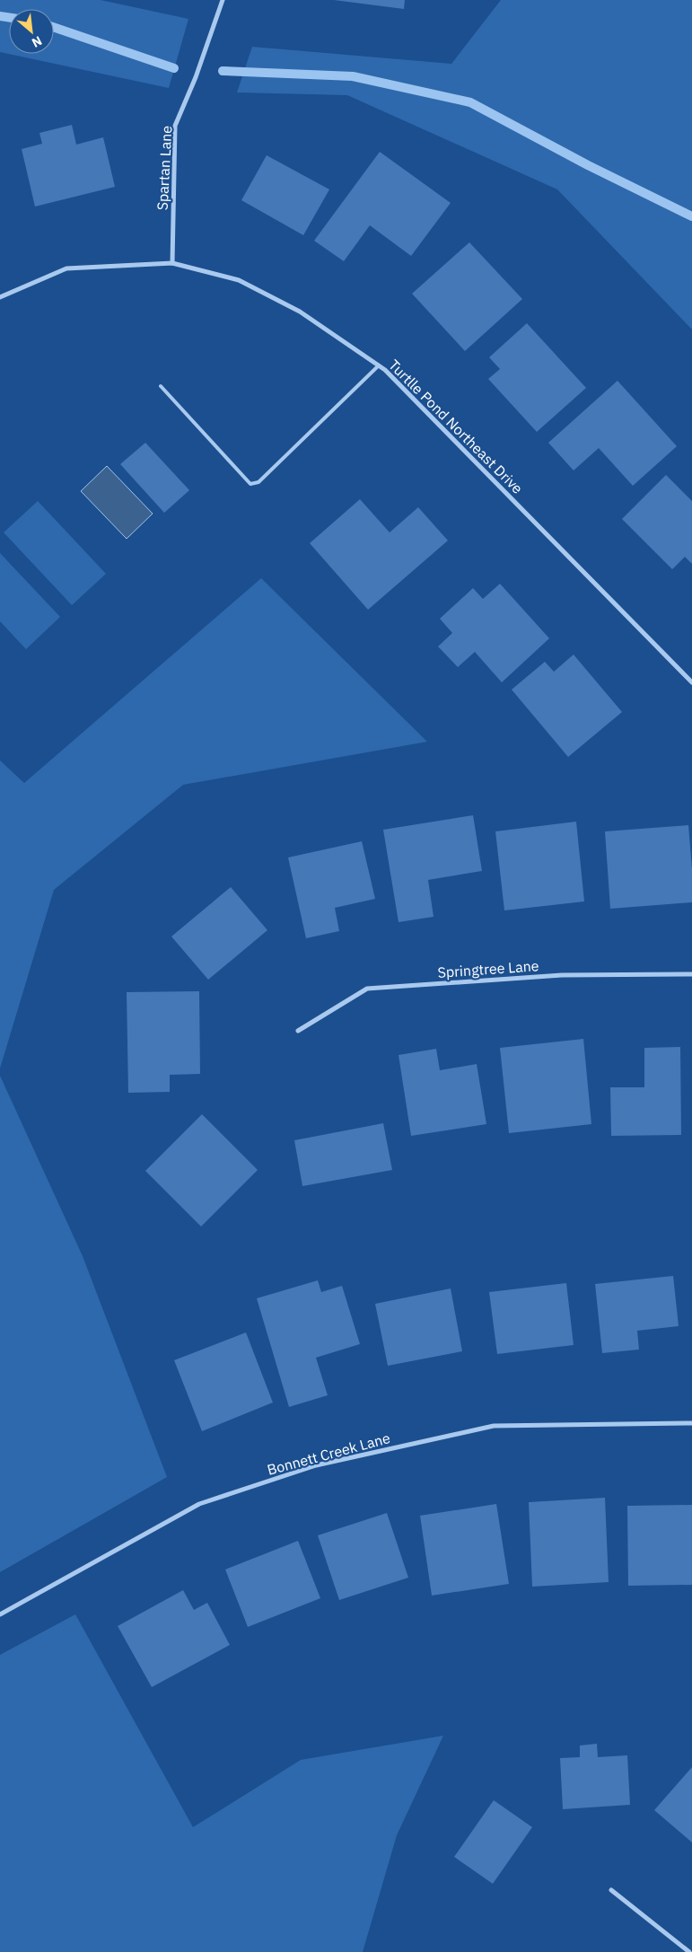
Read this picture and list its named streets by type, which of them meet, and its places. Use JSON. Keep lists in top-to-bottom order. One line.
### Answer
{"streets":{"street":["Spartan Lane","Turtlle Pond Northeast Drive","Springtree Lane","Bonnett Creek Lane"]},"crossings":[["Spartan Lane","Turtlle Pond Northeast Drive"]],"north":"bottom right"}
